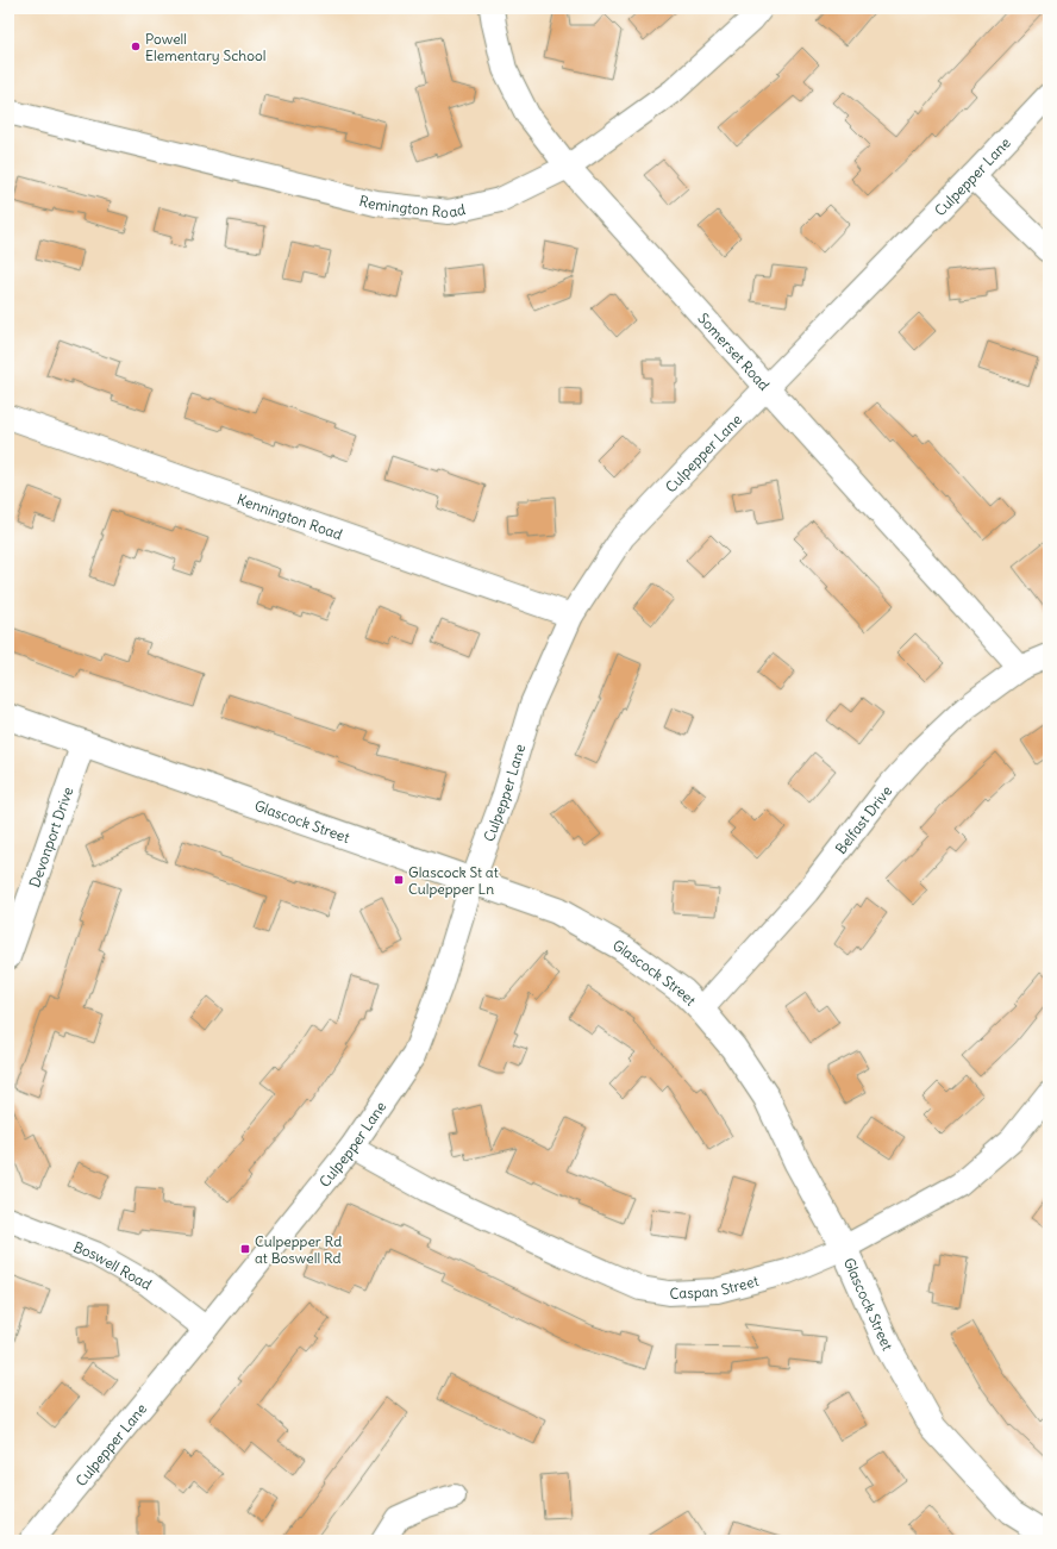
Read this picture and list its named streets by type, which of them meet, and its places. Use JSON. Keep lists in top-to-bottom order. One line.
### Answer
{"streets":{"street":["Culpepper Lane","Remington Road","Somerset Road","Kennington Road","Belfast Drive","Glascock Street","Devonport Drive","Boswell Road","Caspan Street"]},"crossings":[["Culpepper Lane","Somerset Road"],["Culpepper Lane","Kennington Road"],["Culpepper Lane","Glascock Street"],["Culpepper Lane","Boswell Road"],["Culpepper Lane","Caspan Street"],["Remington Road","Somerset Road"],["Somerset Road","Belfast Drive"],["Belfast Drive","Glascock Street"],["Glascock Street","Devonport Drive"],["Glascock Street","Caspan Street"]],"places":{"other":["Powell Elementary School"],"transit":["Glascock St at Culpepper Ln","Culpepper Rd at Boswell Rd"]}}
